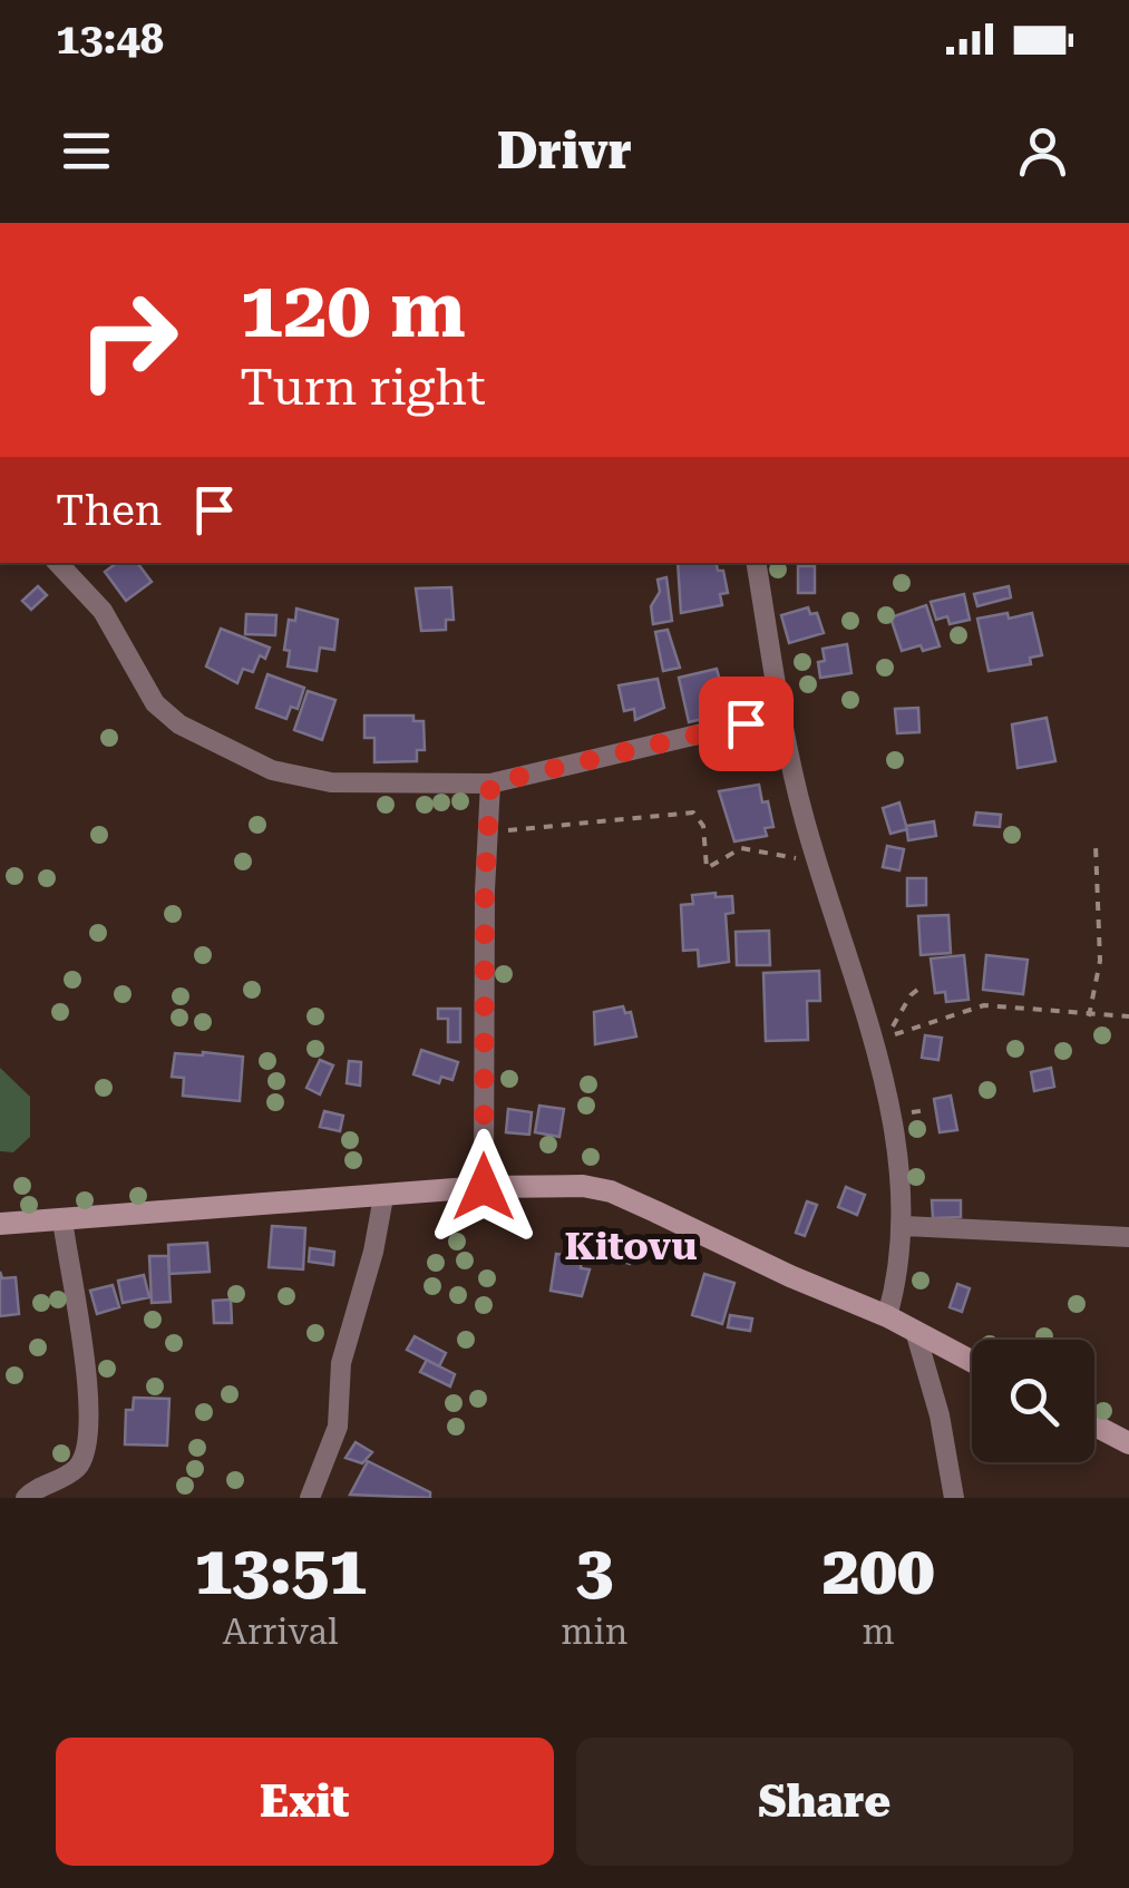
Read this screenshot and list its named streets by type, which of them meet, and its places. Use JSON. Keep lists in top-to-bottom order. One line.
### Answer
{"districts":["Kitovu"],"page":{"status":"13:48","header":"Drivr","turn":["120 m","Turn right"],"then":"Then","eta":["13:51","Arrival","3","min","200","m"],"buttons":["Exit","Share"]}}
